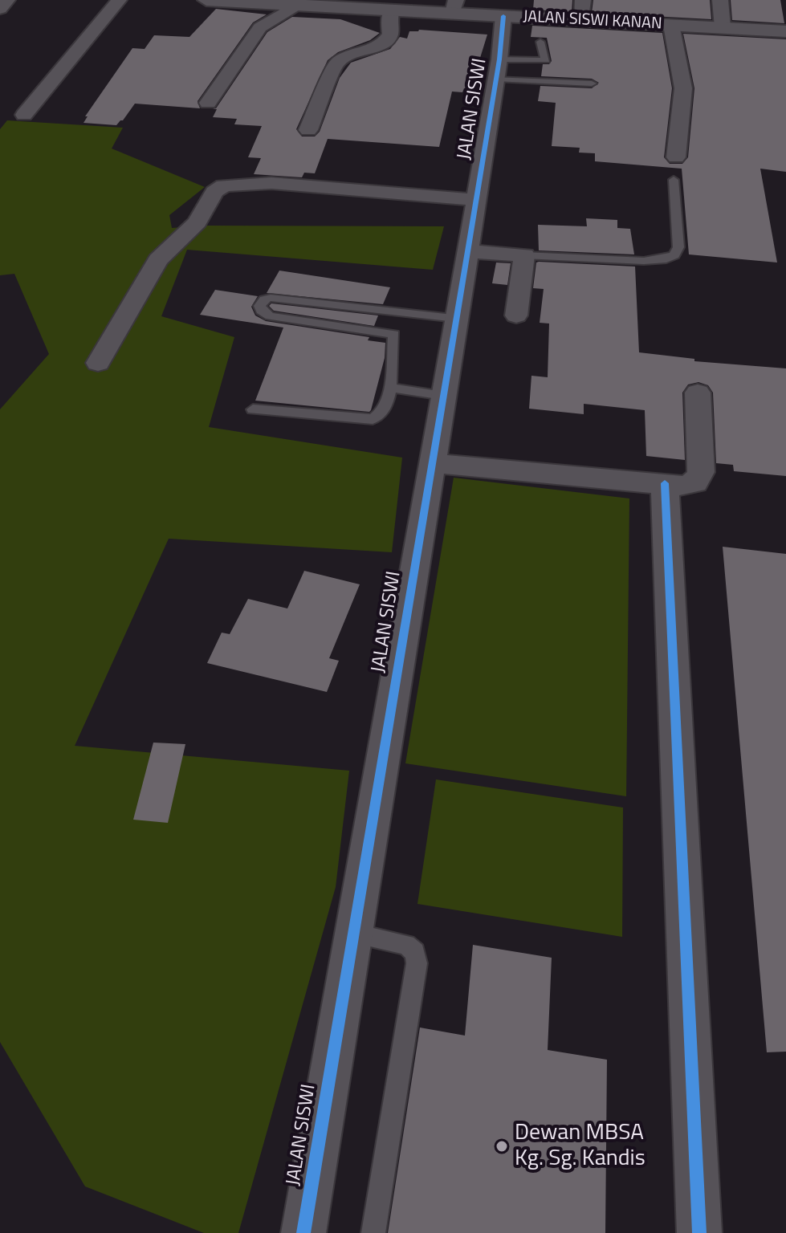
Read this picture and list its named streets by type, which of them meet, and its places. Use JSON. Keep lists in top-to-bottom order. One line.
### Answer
{"streets":{"street":["JALAN SISWI KANAN","JALAN SISWI"]},"crossings":[["JALAN SISWI KANAN","JALAN SISWI"]],"places":["Dewan MBSA Kg. Sg. Kandis"]}
